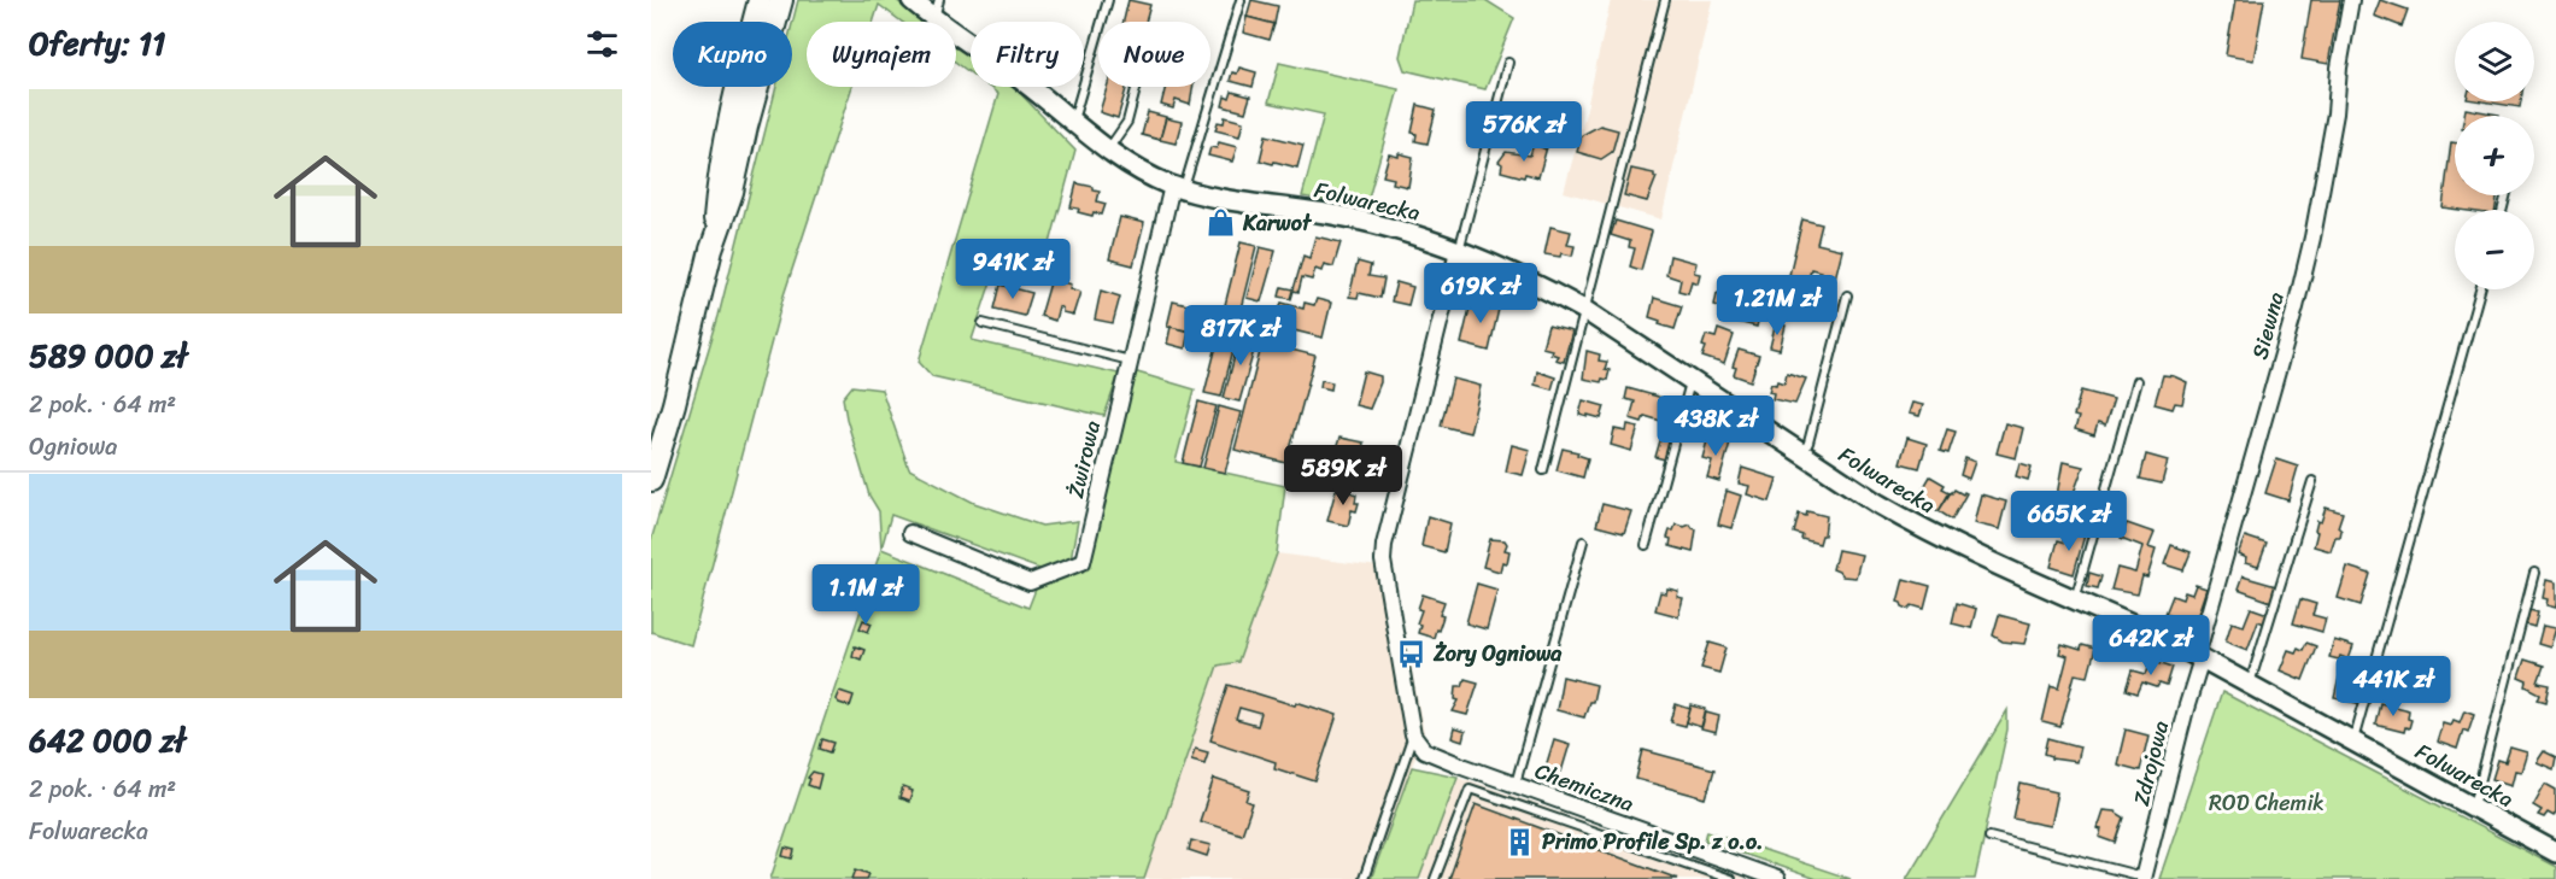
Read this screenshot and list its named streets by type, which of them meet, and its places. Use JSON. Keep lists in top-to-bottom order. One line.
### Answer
{"streets":{"street":["Folwarecka","Siewna","Żwirowa","Zdrojowa","Chemiczna"]},"crossings":[["Folwarecka","Siewna"],["Folwarecka","Żwirowa"],["Folwarecka","Zdrojowa"],["Siewna","Zdrojowa"]],"parks":["ROD Chemik"],"places":{"shop":["Karwot"],"bus stop":["Żory Ogniowa"],"building":["Primo Profile Sp. z o.o."]},"page":{"heading":"Oferty: 11","map_buttons":["+","−"],"chip":["Kupno","Wynajem","Filtry","Nowe"],"list":[{"name":"589 000 zł","note":"2 pok. · 64 m² · Ogniowa"},{"name":"642 000 zł","note":"2 pok. · 64 m² · Folwarecka"}],"price":["576K zł","941K zł","619K zł","1.21M zł","817K zł","438K zł","589K zł","665K zł","1.1M zł","642K zł","441K zł"]}}
